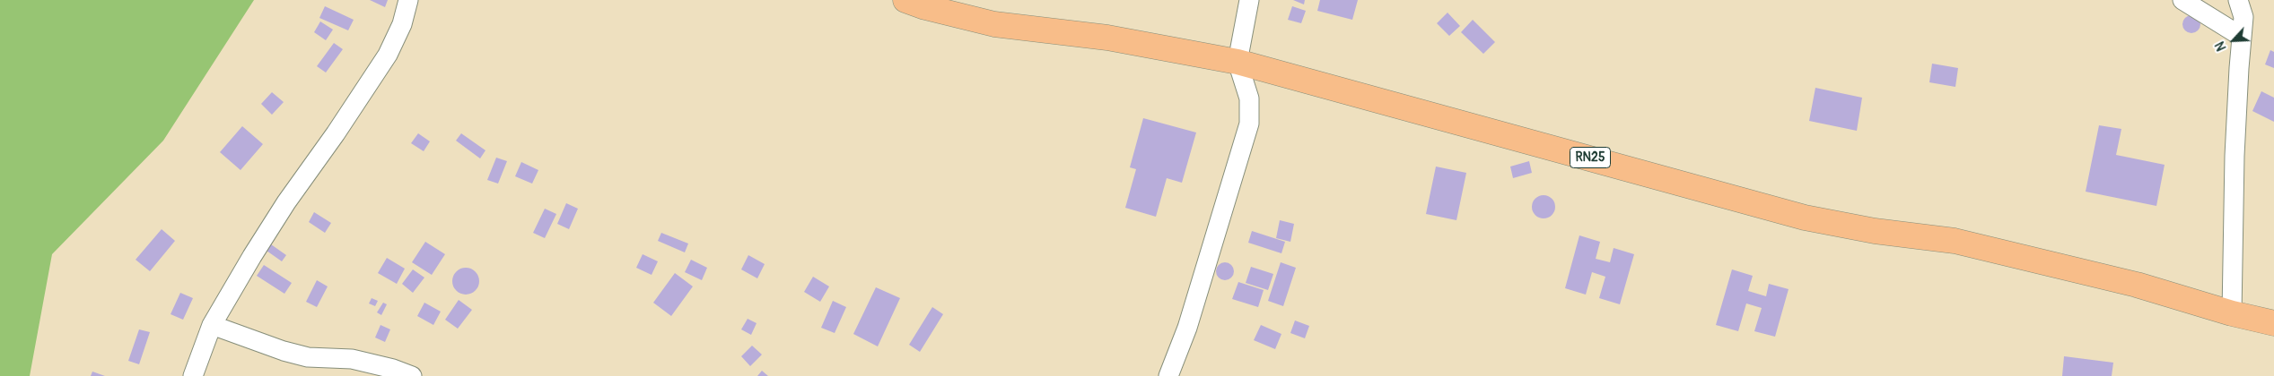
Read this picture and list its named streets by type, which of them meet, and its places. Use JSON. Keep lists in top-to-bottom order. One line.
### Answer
{"streets":{"main road":["RN25"]},"north":"bottom left"}
